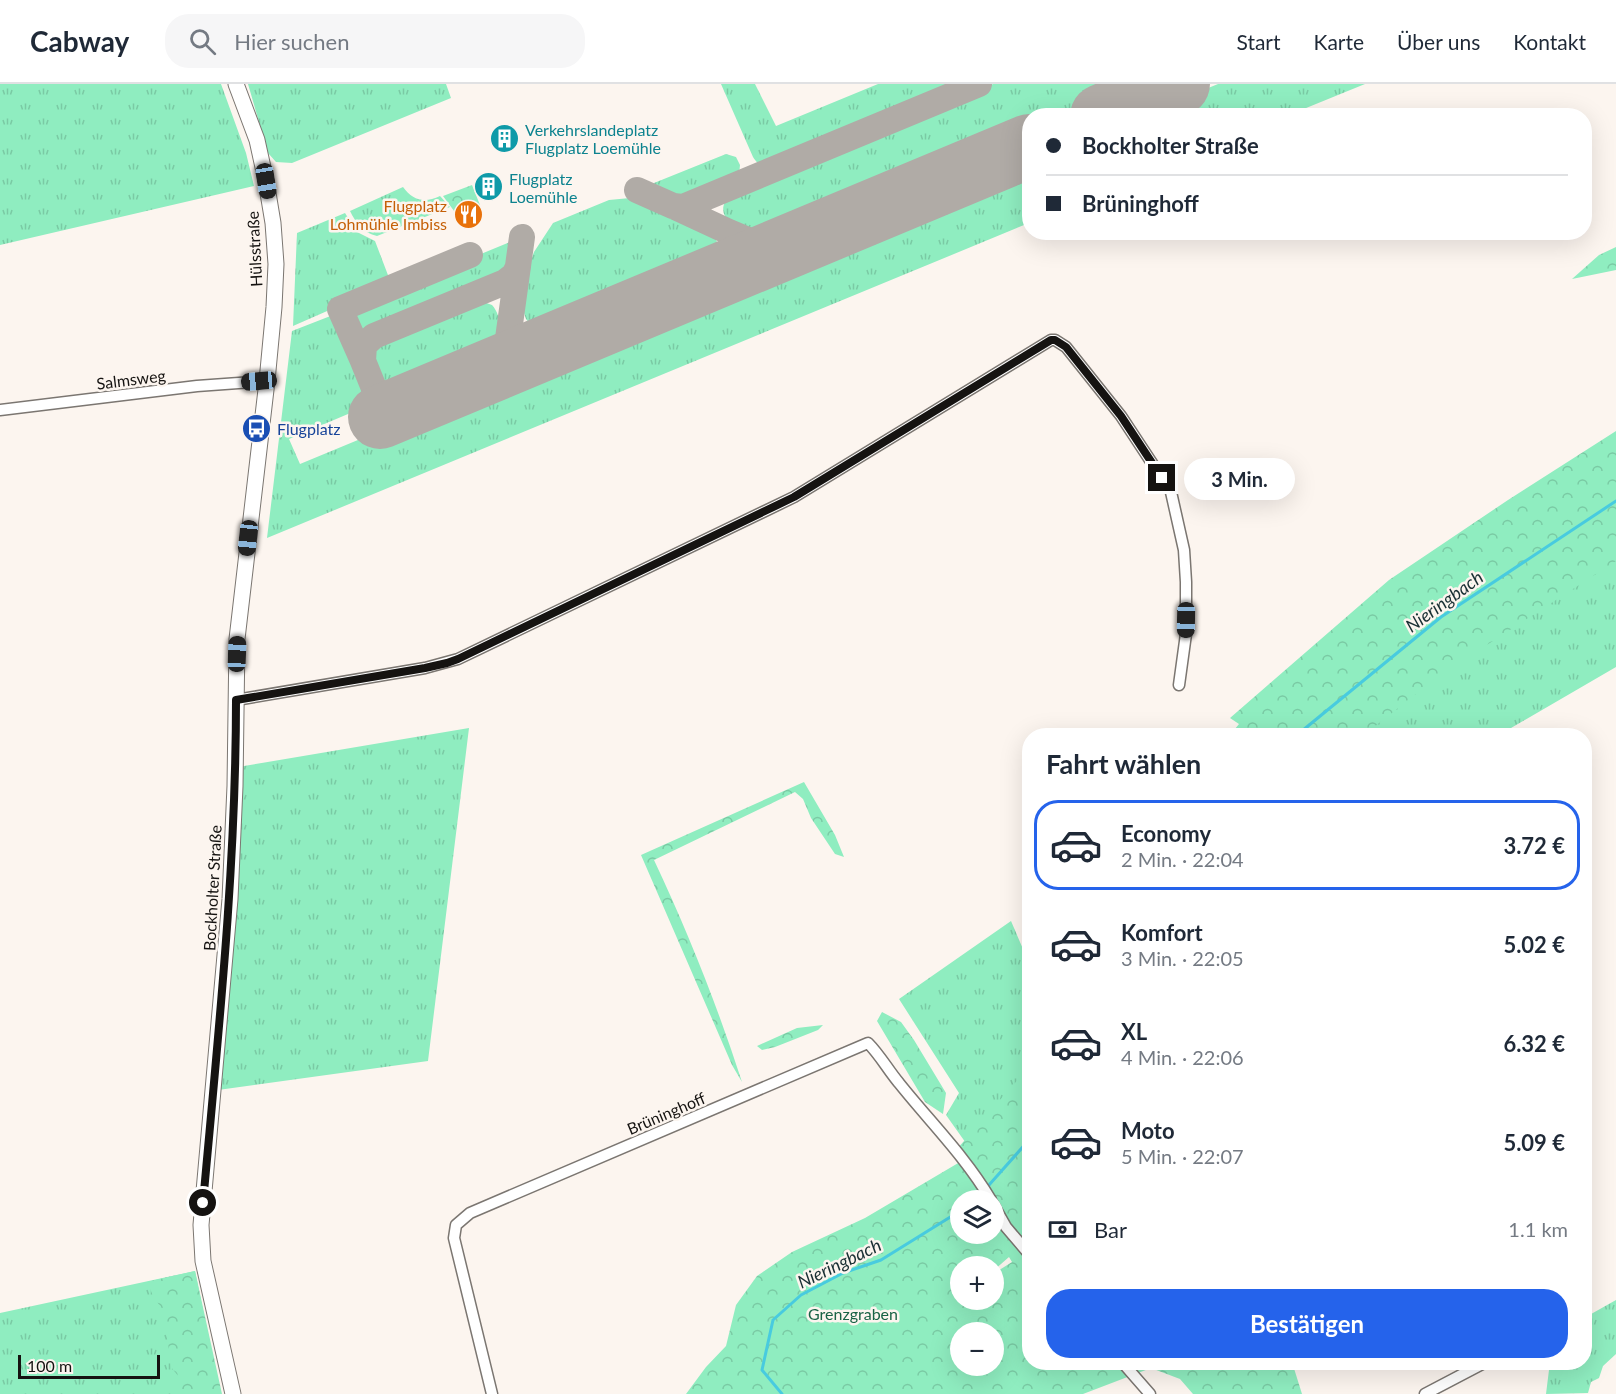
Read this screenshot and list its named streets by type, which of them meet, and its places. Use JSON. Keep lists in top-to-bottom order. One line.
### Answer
{"streets":{"street":["Hülsstraße","Salmsweg","Bockholter Straße","Brüninghoff"]},"crossings":[["Hülsstraße","Salmsweg"],["Hülsstraße","Bockholter Straße"],["Salmsweg","Bockholter Straße"]],"water":["Nieringbach"],"parks":["Grenzgraben"],"places":{"building":["Verkehrslandeplatz Flugplatz Loemühle","Flugplatz Loemühle"],"restaurant":["Flugplatz Lohmühle Imbiss"],"bus stop":["Flugplatz"]},"scale_bar":"100 m","page":{"header":"Cabway","search":"Hier suchen","nav":["Start","Karte","Über uns","Kontakt"],"banner":["Bockholter Straße","Brüninghoff"],"bubble":"3 Min.","heading":"Fahrt wählen","list":[{"name":"Economy","note":"2 Min. · 22:04","value":"3.72 €"},{"name":"Komfort","note":"3 Min. · 22:05","value":"5.02 €"},{"name":"XL","note":"4 Min. · 22:06","value":"6.32 €"},{"name":"Moto","note":"5 Min. · 22:07","value":"5.09 €"}],"map_buttons":["+","−"],"pay":["Bar","1.1 km"],"buttons":"Bestätigen","scale":"100 m"}}
